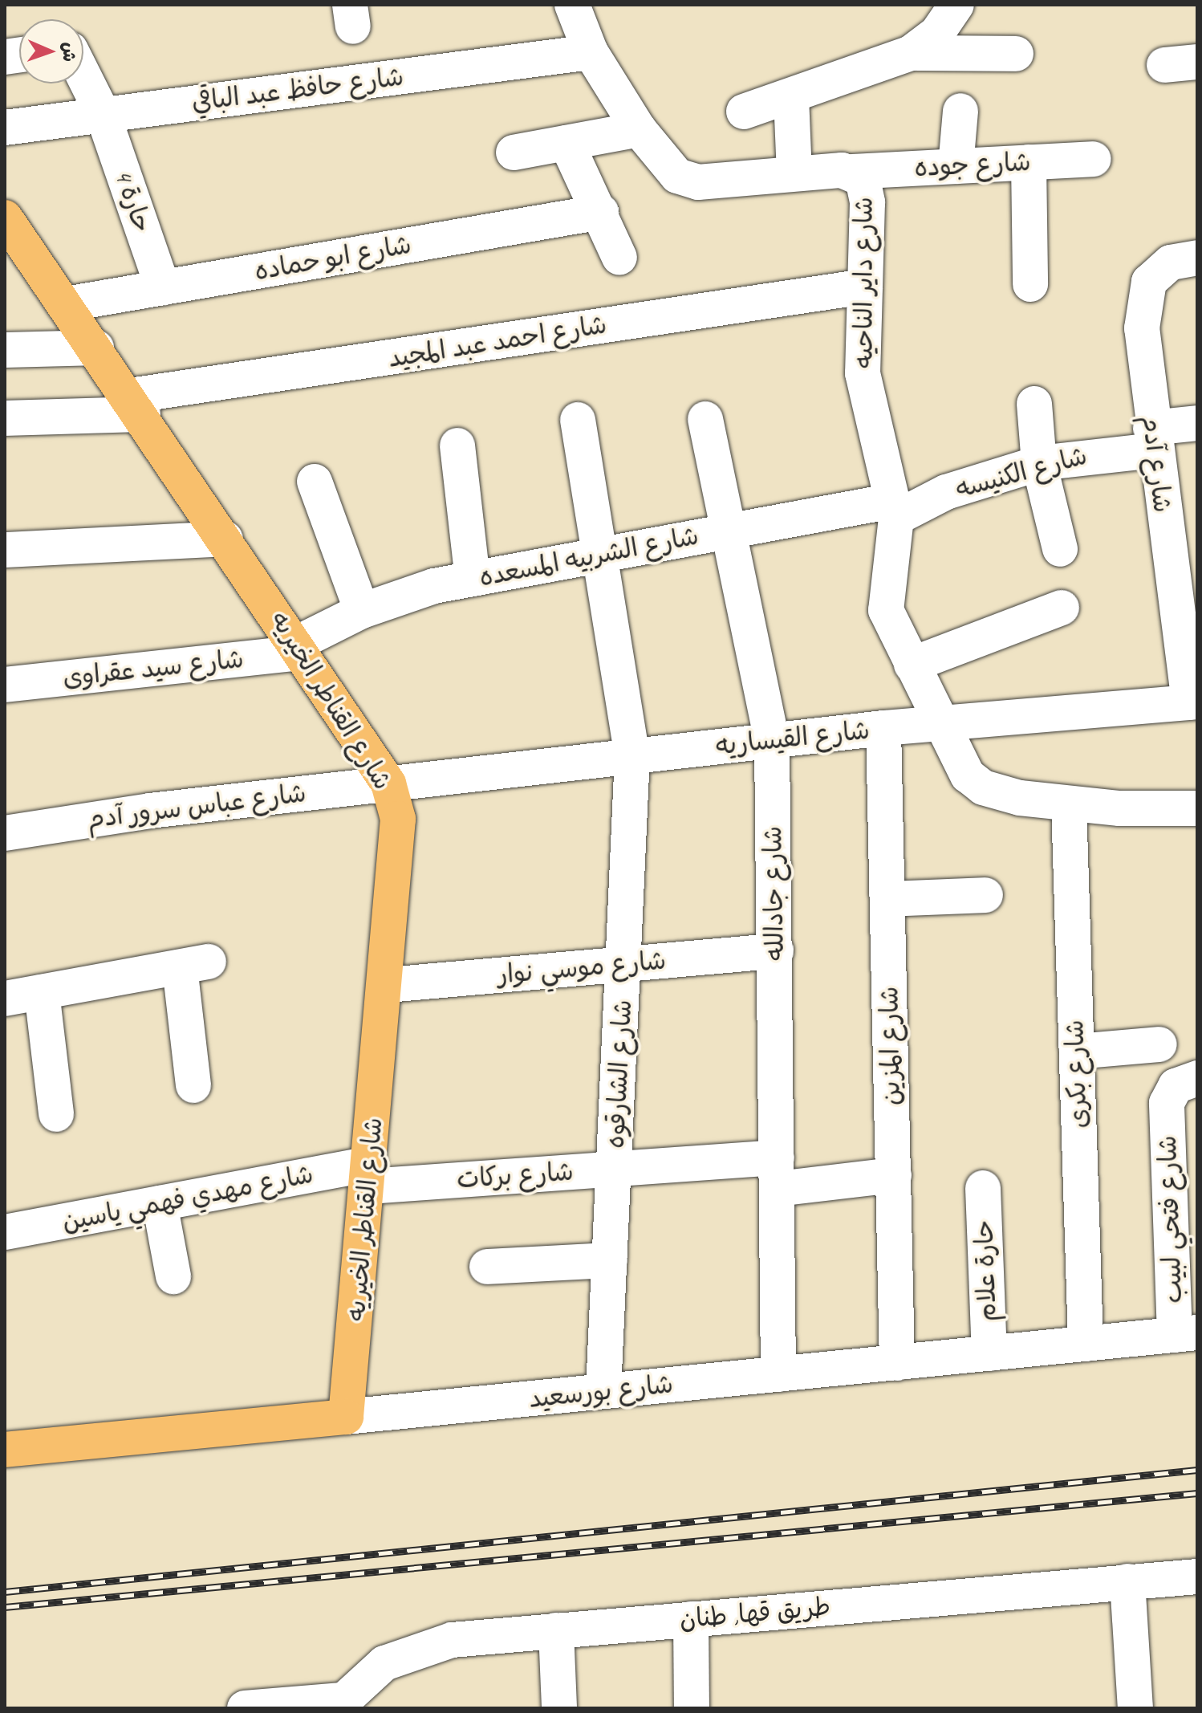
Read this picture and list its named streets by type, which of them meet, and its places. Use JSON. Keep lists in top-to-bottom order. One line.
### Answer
{"streets":{"main road":["شارع القناطر الخيريه","شارع بورسعيد"],"street":["شارع حافظ عبد الباقي","شارع جوده","حارة 4","شارع ابو حماده","شارع داير الناحيه","شارع احمد عبد المجيد","شارع آدم","شارع الكنيسه","شارع الشربيه المسعده","شارع سيد عقراوى","شارع القيساريه","شارع عباس سرور آدم","شارع جادالله","شارع موسي نوار","شارع المزين","شارع الشارقوه","شارع بكرى","شارع بركات","شارع مهدي فهمي ياسين","شارع فتحي لبيب","حارة علام","طريق قها, طنان"]},"crossings":[["شارع حافظ عبد الباقي","حارة 4"],["شارع حافظ عبد الباقي","شارع داير الناحيه"],["شارع جوده","شارع داير الناحيه"],["حارة 4","شارع ابو حماده"],["شارع ابو حماده","شارع القناطر الخيريه"],["شارع داير الناحيه","شارع احمد عبد المجيد"],["شارع داير الناحيه","شارع الكنيسه"],["شارع داير الناحيه","شارع الشربيه المسعده"],["شارع داير الناحيه","شارع القيساريه"],["شارع داير الناحيه","شارع بكرى"],["شارع احمد عبد المجيد","شارع القناطر الخيريه"],["شارع آدم","شارع الكنيسه"],["شارع آدم","شارع القيساريه"],["شارع الكنيسه","شارع الشربيه المسعده"],["شارع الشربيه المسعده","شارع سيد عقراوى"],["شارع الشربيه المسعده","شارع القناطر الخيريه"],["شارع الشربيه المسعده","شارع جادالله"],["شارع الشربيه المسعده","شارع الشارقوه"],["شارع سيد عقراوى","شارع القناطر الخيريه"],["شارع القناطر الخيريه","شارع القيساريه"],["شارع القناطر الخيريه","شارع عباس سرور آدم"],["شارع القناطر الخيريه","شارع موسي نوار"],["شارع القناطر الخيريه","شارع بركات"],["شارع القناطر الخيريه","شارع مهدي فهمي ياسين"],["شارع القناطر الخيريه","شارع بورسعيد"],["شارع القيساريه","شارع عباس سرور آدم"],["شارع القيساريه","شارع جادالله"],["شارع القيساريه","شارع المزين"],["شارع القيساريه","شارع الشارقوه"],["شارع جادالله","شارع موسي نوار"],["شارع جادالله","شارع بركات"],["شارع جادالله","شارع بورسعيد"],["شارع موسي نوار","شارع الشارقوه"],["شارع المزين","شارع بركات"],["شارع المزين","شارع بورسعيد"],["شارع الشارقوه","شارع بركات"],["شارع الشارقوه","شارع بورسعيد"],["شارع بكرى","شارع بورسعيد"],["شارع بركات","شارع مهدي فهمي ياسين"],["شارع فتحي لبيب","شارع بورسعيد"],["حارة علام","شارع بورسعيد"]],"north":"right"}
